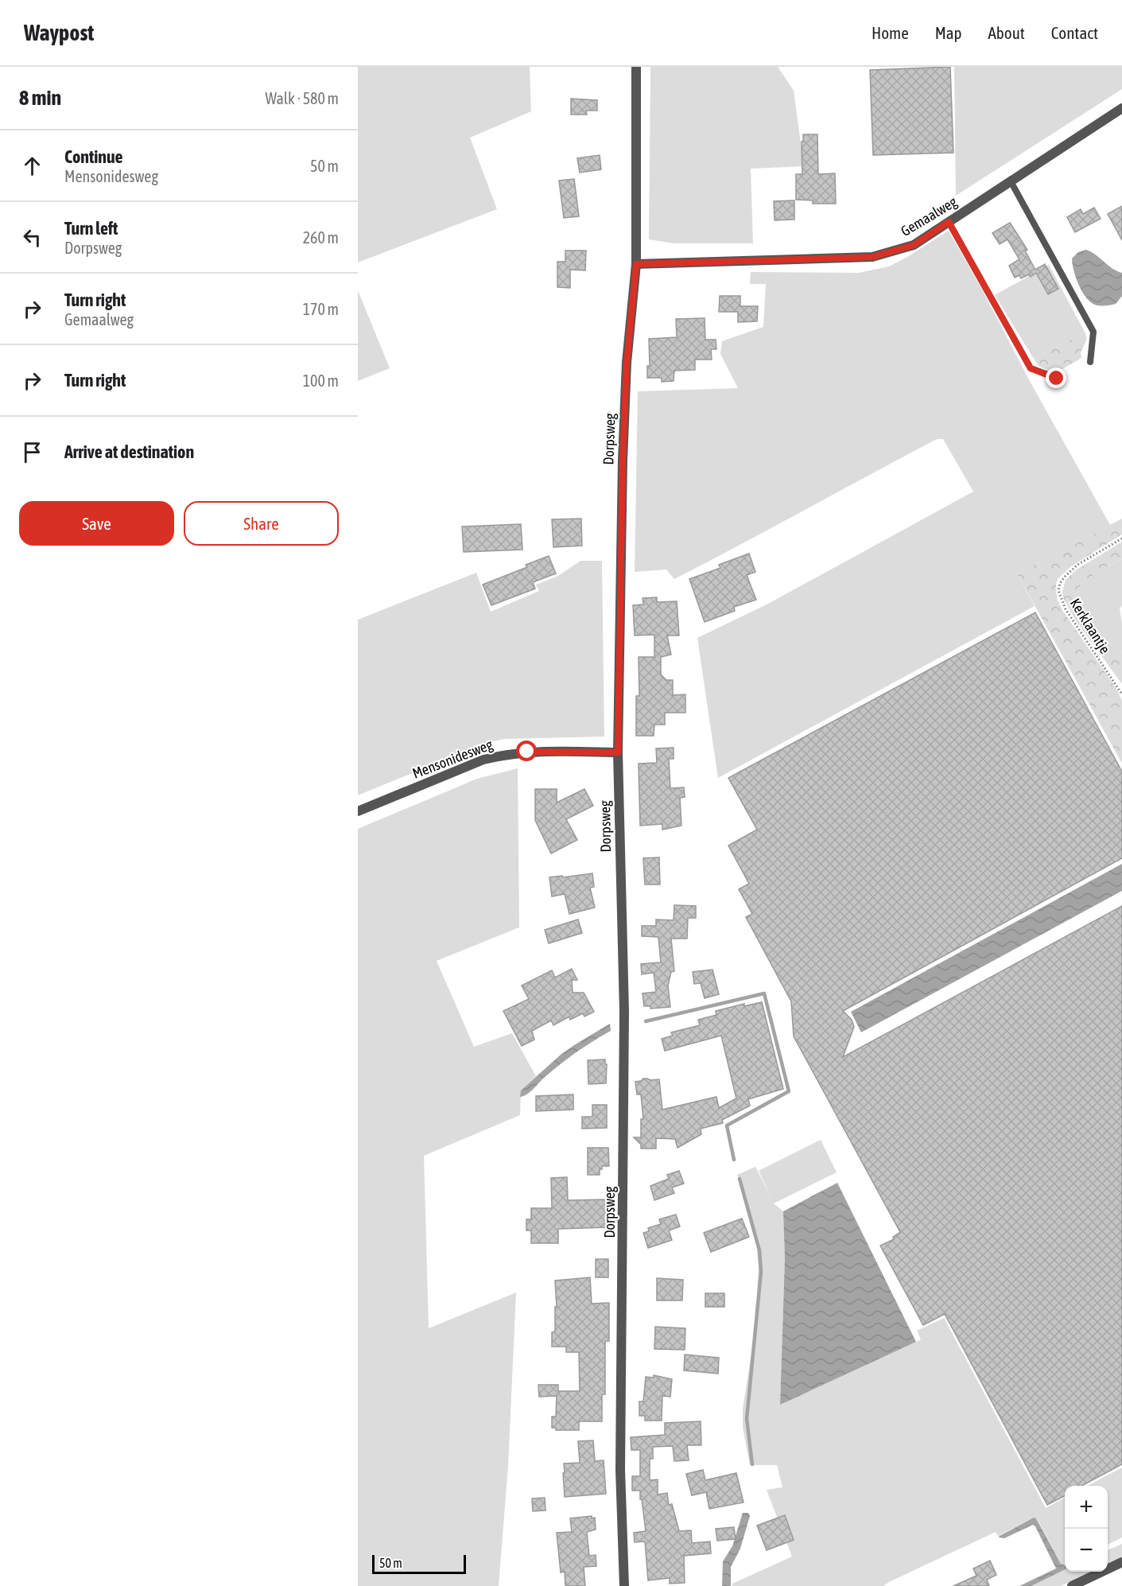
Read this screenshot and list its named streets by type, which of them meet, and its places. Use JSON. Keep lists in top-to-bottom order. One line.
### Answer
{"streets":{"street":["Gemaalweg","Dorpsweg","Mensonidesweg"],"path":["Kerklaantje"]},"crossings":[["Gemaalweg","Dorpsweg"],["Dorpsweg","Mensonidesweg"]],"scale_bar":"50 m","page":{"header":"Waypost","nav":["Home","Map","About","Contact"],"heading":["8 min","Walk · 580 m"],"list":[["Continue","Mensonidesweg","50 m"],["Turn left","Dorpsweg","260 m"],["Turn right","Gemaalweg","170 m"],["Turn right","100 m"],"Arrive at destination"],"buttons":["Save","Share"],"map_buttons":["+","−"],"scale":"50 m"}}
